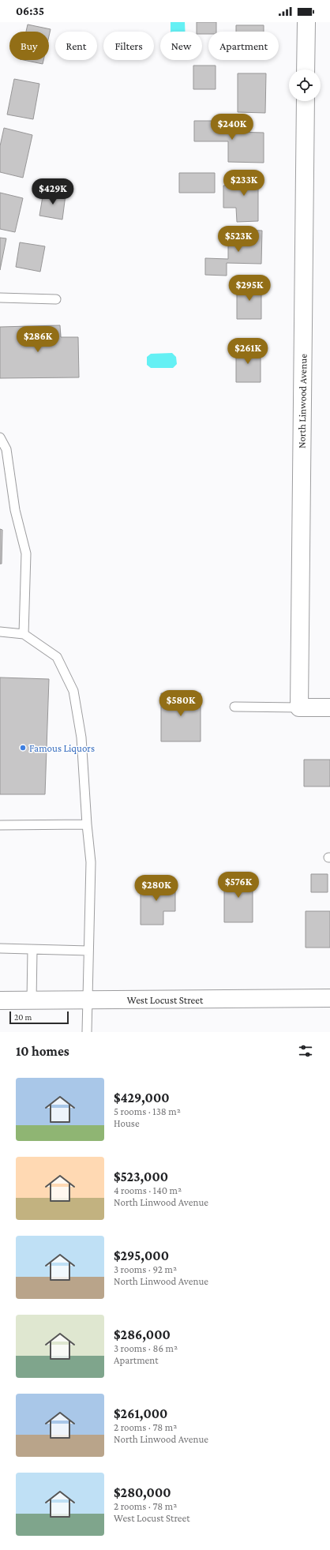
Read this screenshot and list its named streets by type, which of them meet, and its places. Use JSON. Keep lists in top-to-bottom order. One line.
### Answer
{"streets":{"street":["North Linwood Avenue","West Locust Street"]},"places":["Famous Liquors"],"scale_bar":"20 m","page":{"status":"06:35","chip":["Buy","Rent","Filters","New","Apartment"],"price":["$240K","$233K","$429K","$523K","$295K","$286K","$261K","$580K","$576K","$280K"],"scale":"20 m","heading":"10 homes","list":[{"name":"$429,000","note":"5 rooms · 138 m² · House"},{"name":"$523,000","note":"4 rooms · 140 m² · North Linwood Avenue"},{"name":"$295,000","note":"3 rooms · 92 m² · North Linwood Avenue"},{"name":"$286,000","note":"3 rooms · 86 m² · Apartment"},{"name":"$261,000","note":"2 rooms · 78 m² · North Linwood Avenue"},{"name":"$280,000","note":"2 rooms · 78 m² · West Locust Street"}]}}
